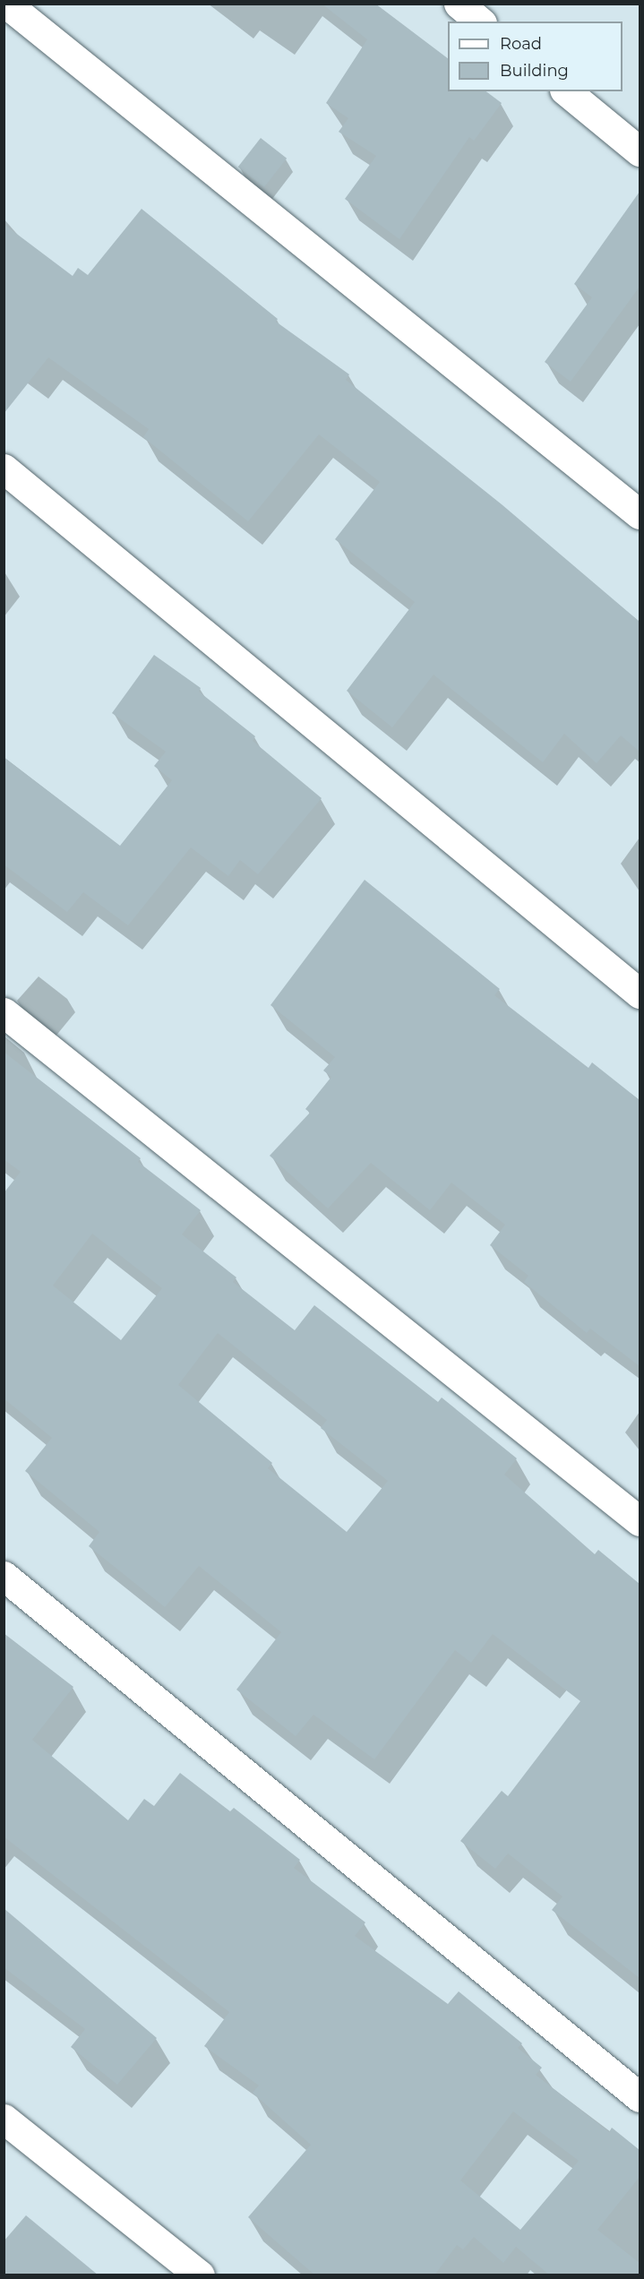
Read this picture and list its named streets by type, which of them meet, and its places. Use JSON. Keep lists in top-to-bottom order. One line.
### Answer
{"legend":["Road","Building"]}
